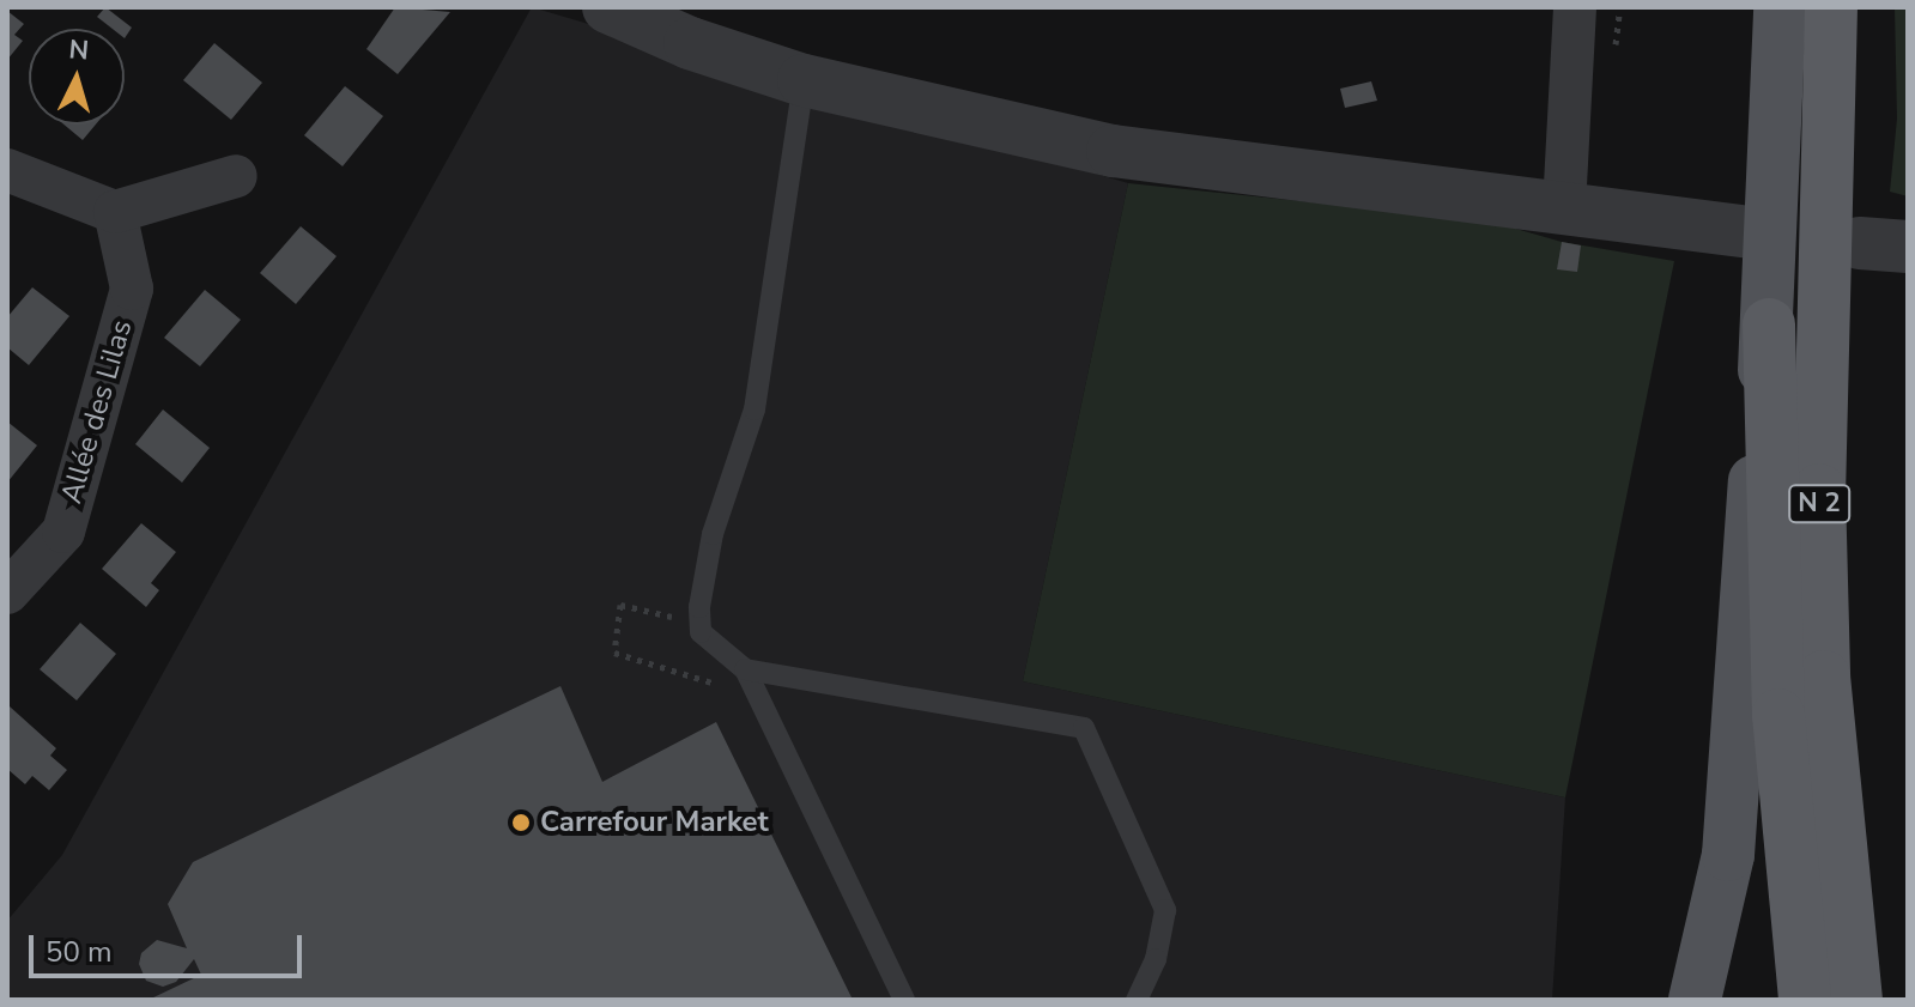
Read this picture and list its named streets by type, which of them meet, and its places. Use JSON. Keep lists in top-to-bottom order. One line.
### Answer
{"streets":{"highway":["N 2"],"street":["Allée des Lilas"]},"places":["Carrefour Market"],"scale_bar":"50 m","north":"top"}
